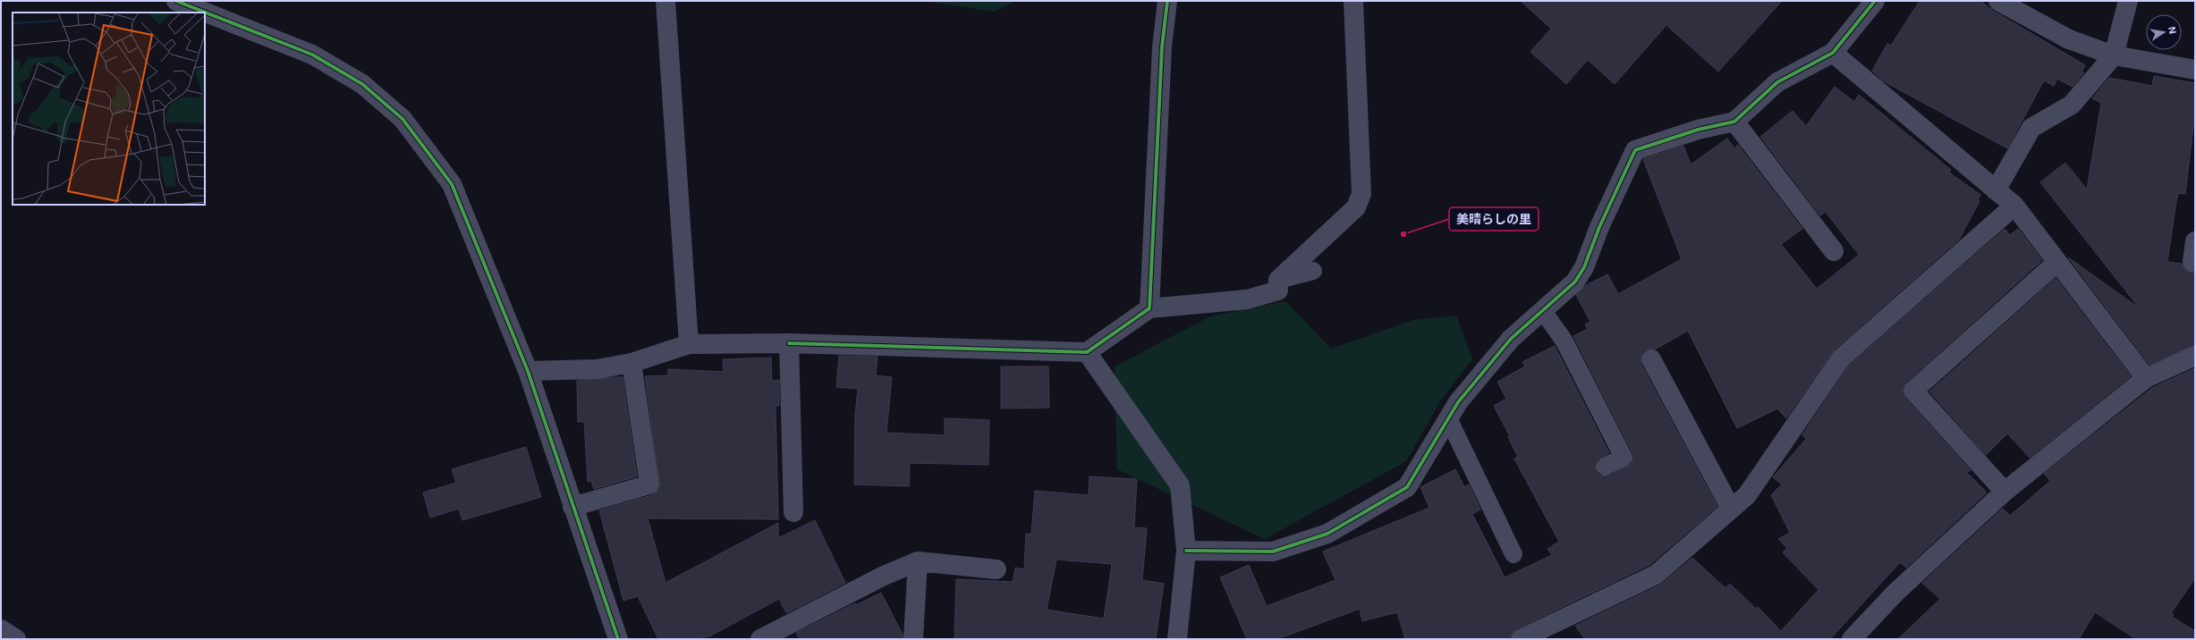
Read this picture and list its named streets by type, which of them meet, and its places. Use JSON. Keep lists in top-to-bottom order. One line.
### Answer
{"places":["美晴らしの里"],"north":"right"}
